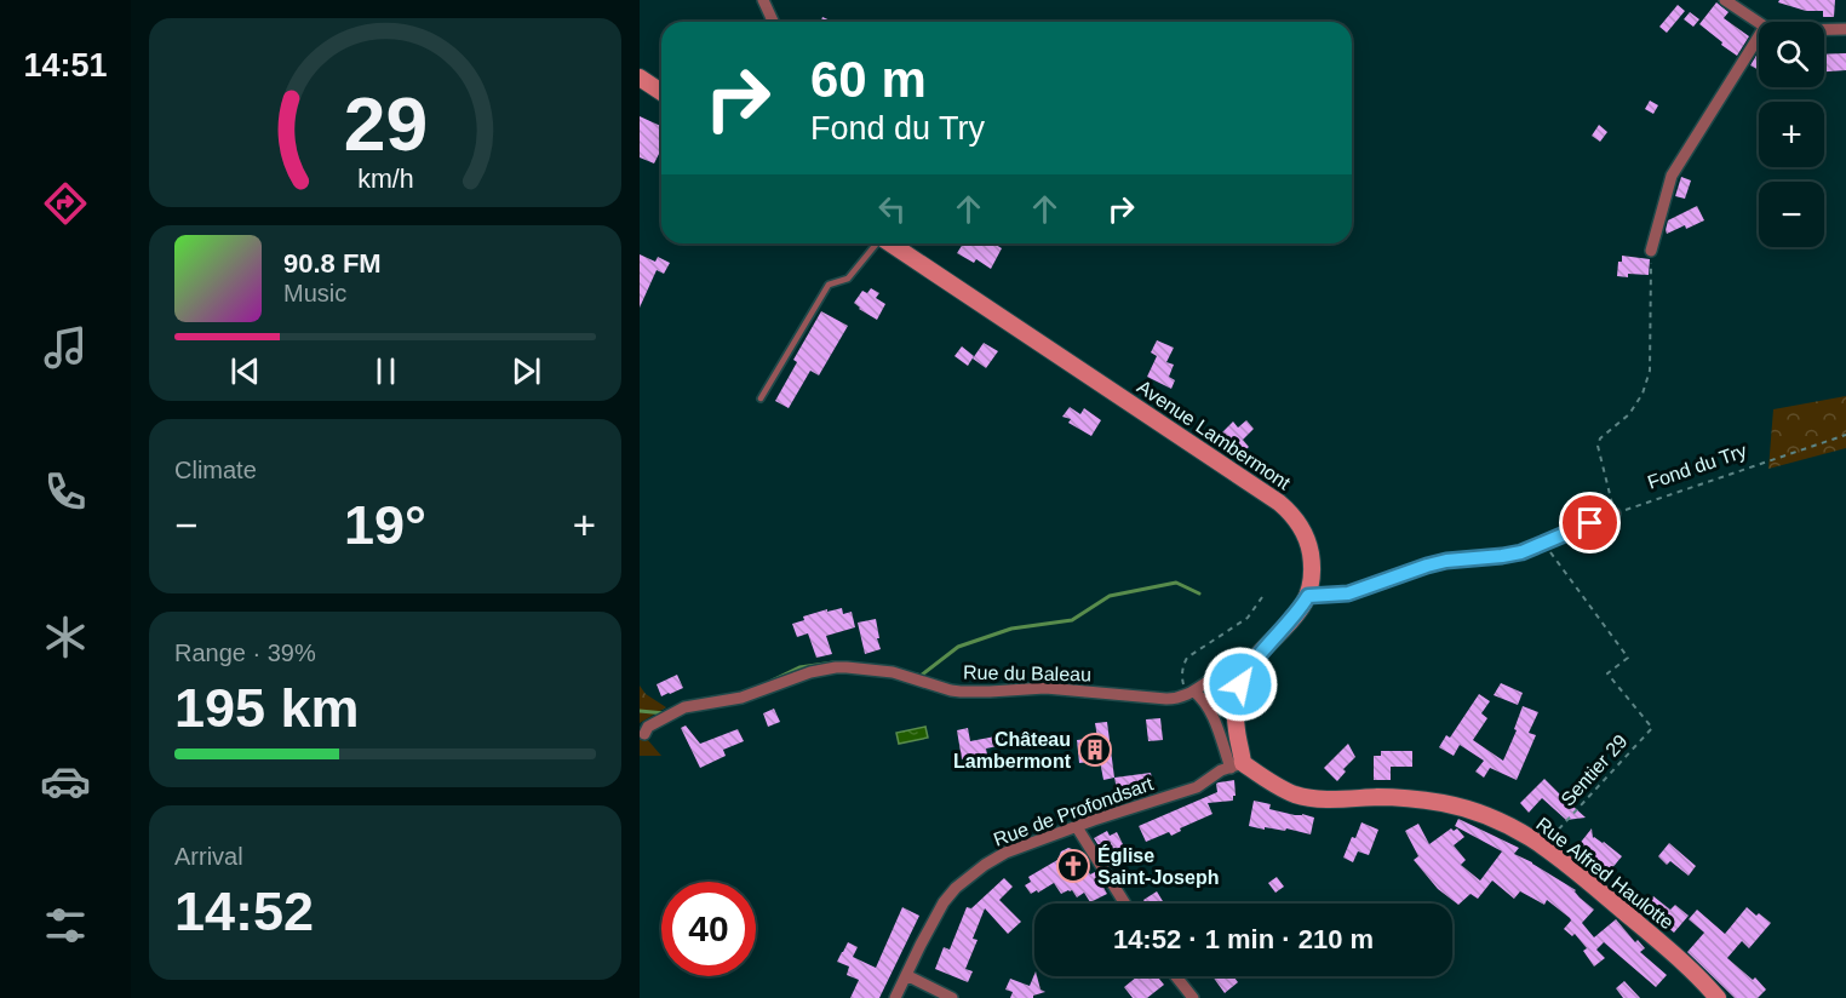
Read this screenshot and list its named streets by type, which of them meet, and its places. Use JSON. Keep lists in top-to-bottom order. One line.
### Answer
{"streets":{"street":["Avenue Lambermont","Rue du Baleau","Rue de Profondsart","Rue Alfred Haulotte"],"path":["Fond du Try","Sentier 29"]},"crossings":[["Sentier 29","Rue Alfred Haulotte"],["Rue de Profondsart","Rue Alfred Haulotte"]],"places":{"building":["Château Lambermont"],"church":["Église Saint-Joseph"]},"page":{"tabs":"14:51","map_buttons":["+","−"],"turn":["60 m","Fond du Try"],"song":["90.8 FM","Music"],"tile":["Climate",["Range · 39%","195 km"],["Arrival","14:52"]],"heat":["−","19°","+"],"limit":"40","trip":"14:52 · 1 min · 210 m","gauge":["29","km/h"]}}
